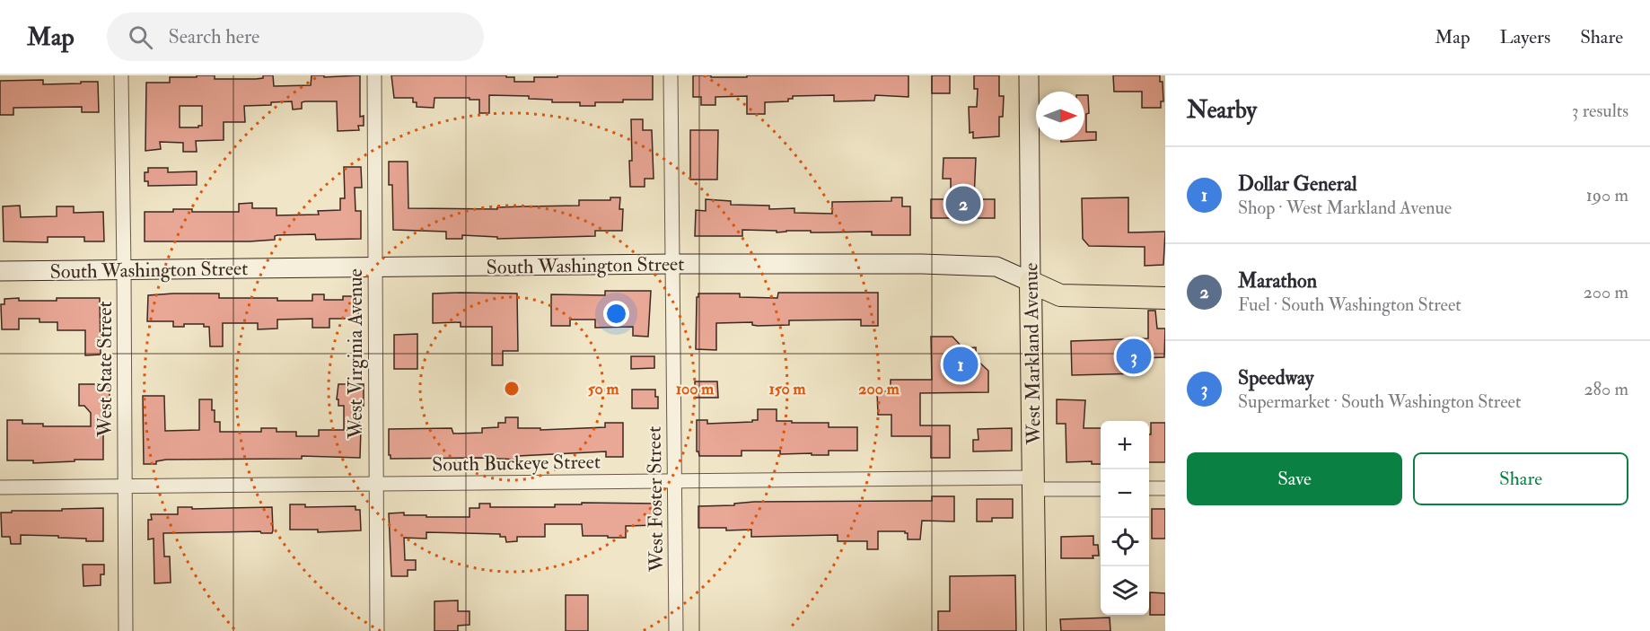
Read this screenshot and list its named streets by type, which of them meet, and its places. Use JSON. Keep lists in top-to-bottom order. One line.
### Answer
{"streets":{"main road":["South Washington Street","West Markland Avenue"],"street":["West Virginia Avenue","West State Street","South Buckeye Street","West Foster Street"]},"crossings":[["South Washington Street","West Virginia Avenue"],["South Washington Street","West Markland Avenue"],["South Washington Street","West State Street"],["South Washington Street","West Foster Street"],["West Virginia Avenue","South Buckeye Street"],["West Markland Avenue","South Buckeye Street"],["West State Street","South Buckeye Street"],["South Buckeye Street","West Foster Street"]],"north":"right","page":{"header":"Map","search":"Search here","nav":["Map","Layers","Share"],"heading":["Nearby","3 results"],"list":[{"mark":"1","name":"Dollar General","note":"Shop · West Markland Avenue","value":"190 m"},{"mark":"2","name":"Marathon","note":"Fuel · South Washington Street","value":"200 m"},{"mark":"3","name":"Speedway","note":"Supermarket · South Washington Street","value":"280 m"}],"pins":["2","3","1"],"map_buttons":["+","−"],"buttons":["Save","Share"]},"rings":["50 m","100 m","150 m","200 m"]}
